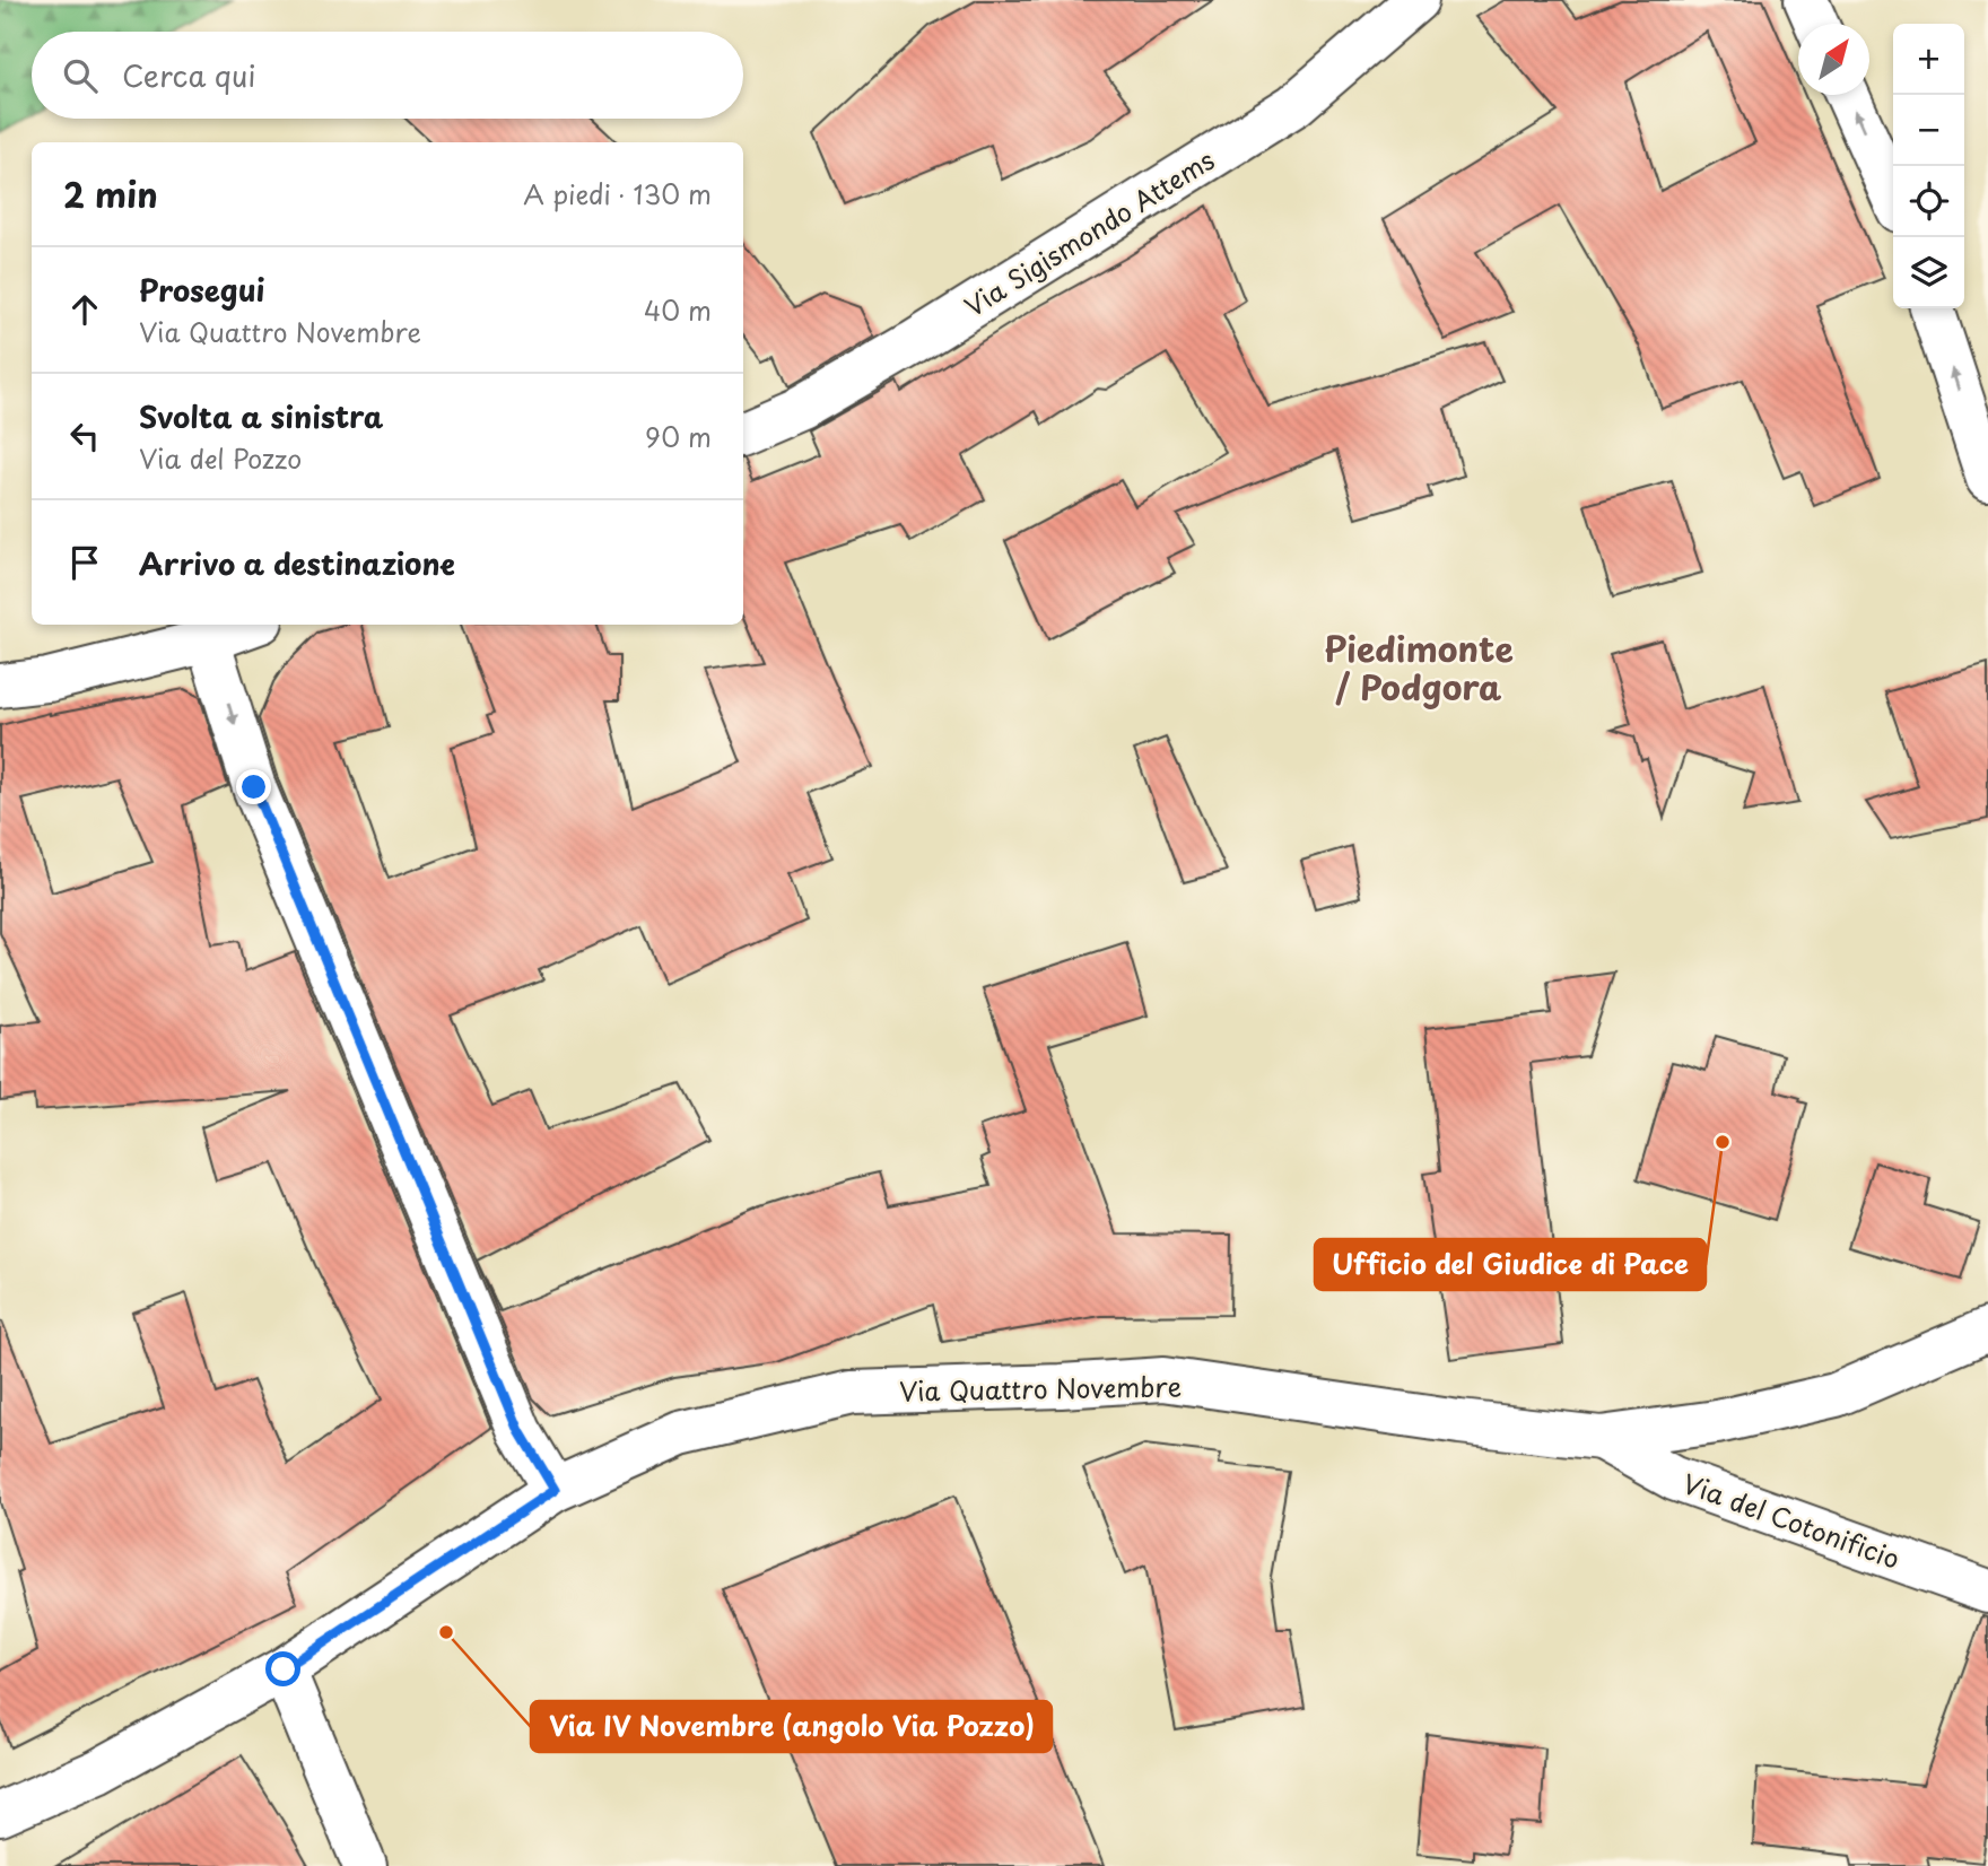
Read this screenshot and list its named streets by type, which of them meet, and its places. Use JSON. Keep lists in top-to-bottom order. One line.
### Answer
{"streets":{"street":["Via Sigismondo Attems","Via Quattro Novembre","Via del Cotonificio"]},"crossings":[["Via Quattro Novembre","Via del Cotonificio"]],"districts":["Piedimonte / Podgora"],"places":["Ufficio del Giudice di Pace","Via IV Novembre (angolo Via Pozzo)"],"north":"top right","page":{"map_buttons":["+","−"],"search":"Cerca qui","heading":["2 min","A piedi · 130 m"],"list":[["Prosegui","Via Quattro Novembre","40 m"],["Svolta a sinistra","Via del Pozzo","90 m"],"Arrivo a destinazione"]}}
